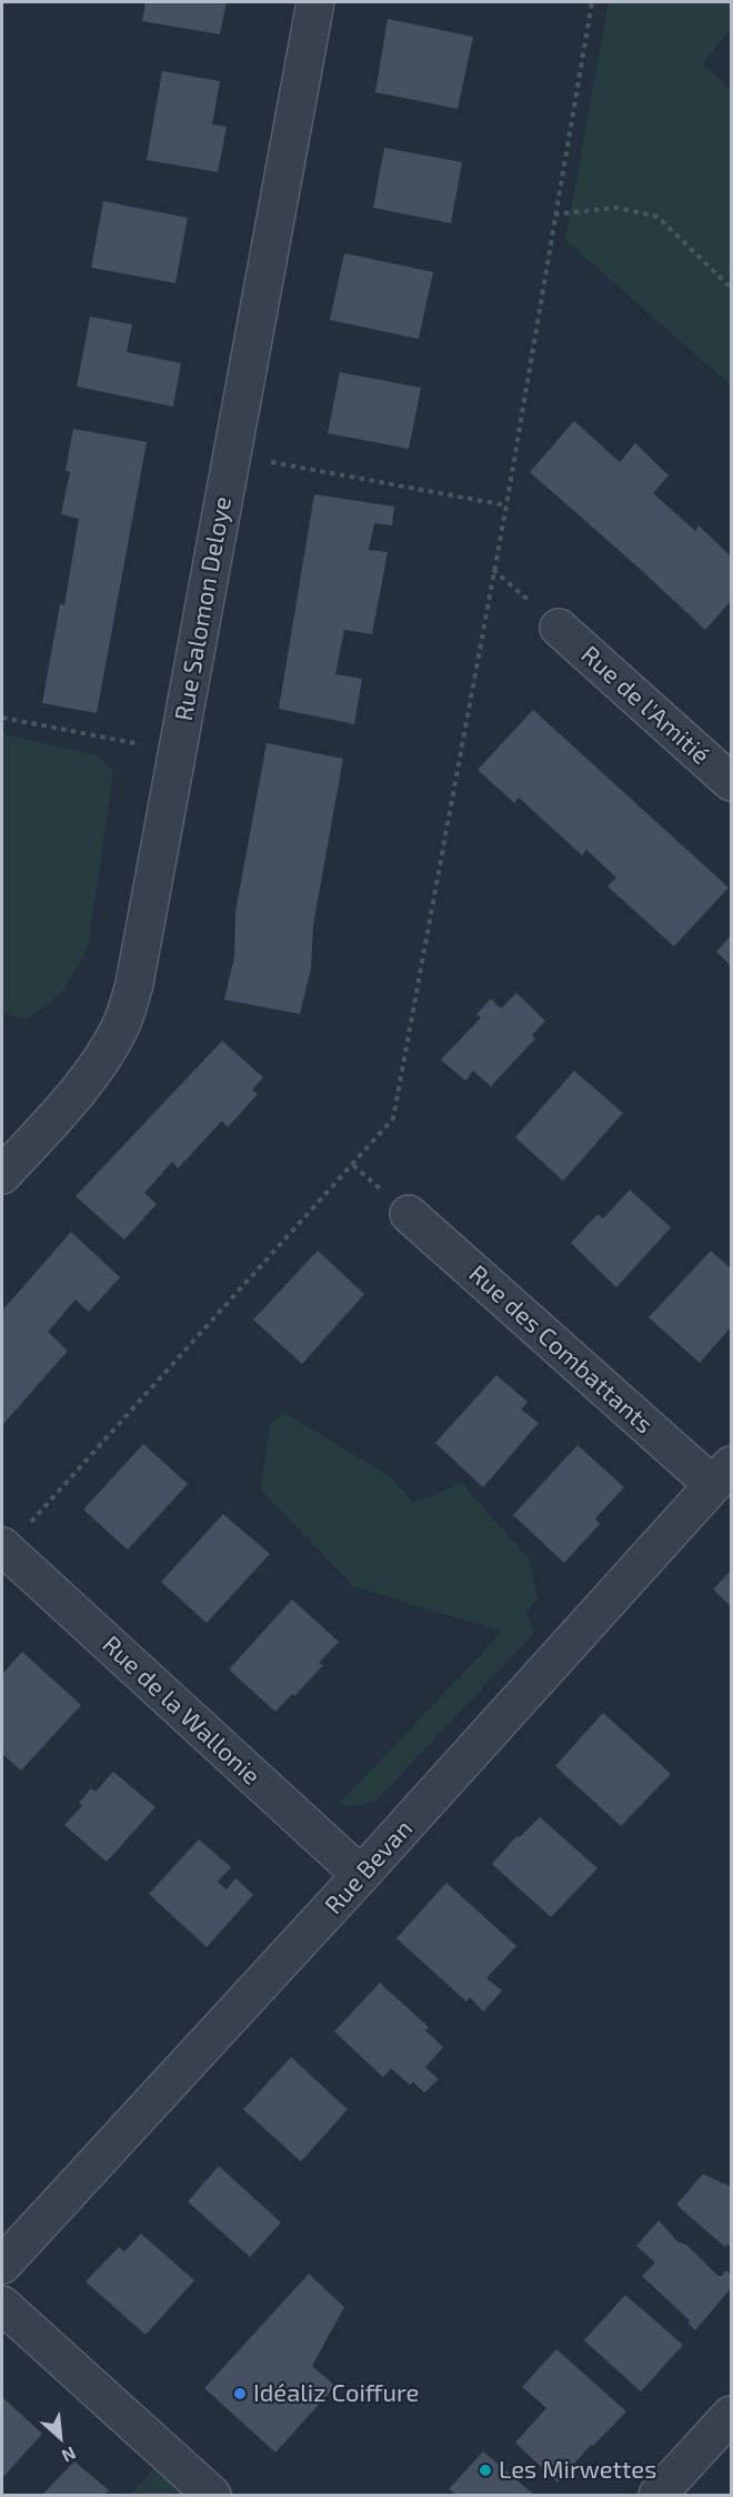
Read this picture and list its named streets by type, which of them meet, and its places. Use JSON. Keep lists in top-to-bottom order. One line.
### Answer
{"streets":{"street":["Rue Salomon Deloye","Rue de l'Amitié","Rue des Combattants","Rue de la Wallonie","Rue Bevan"]},"crossings":[["Rue des Combattants","Rue Bevan"],["Rue de la Wallonie","Rue Bevan"]],"places":["Idéaliz Coiffure","Les Mirwettes"],"north":"bottom right"}
